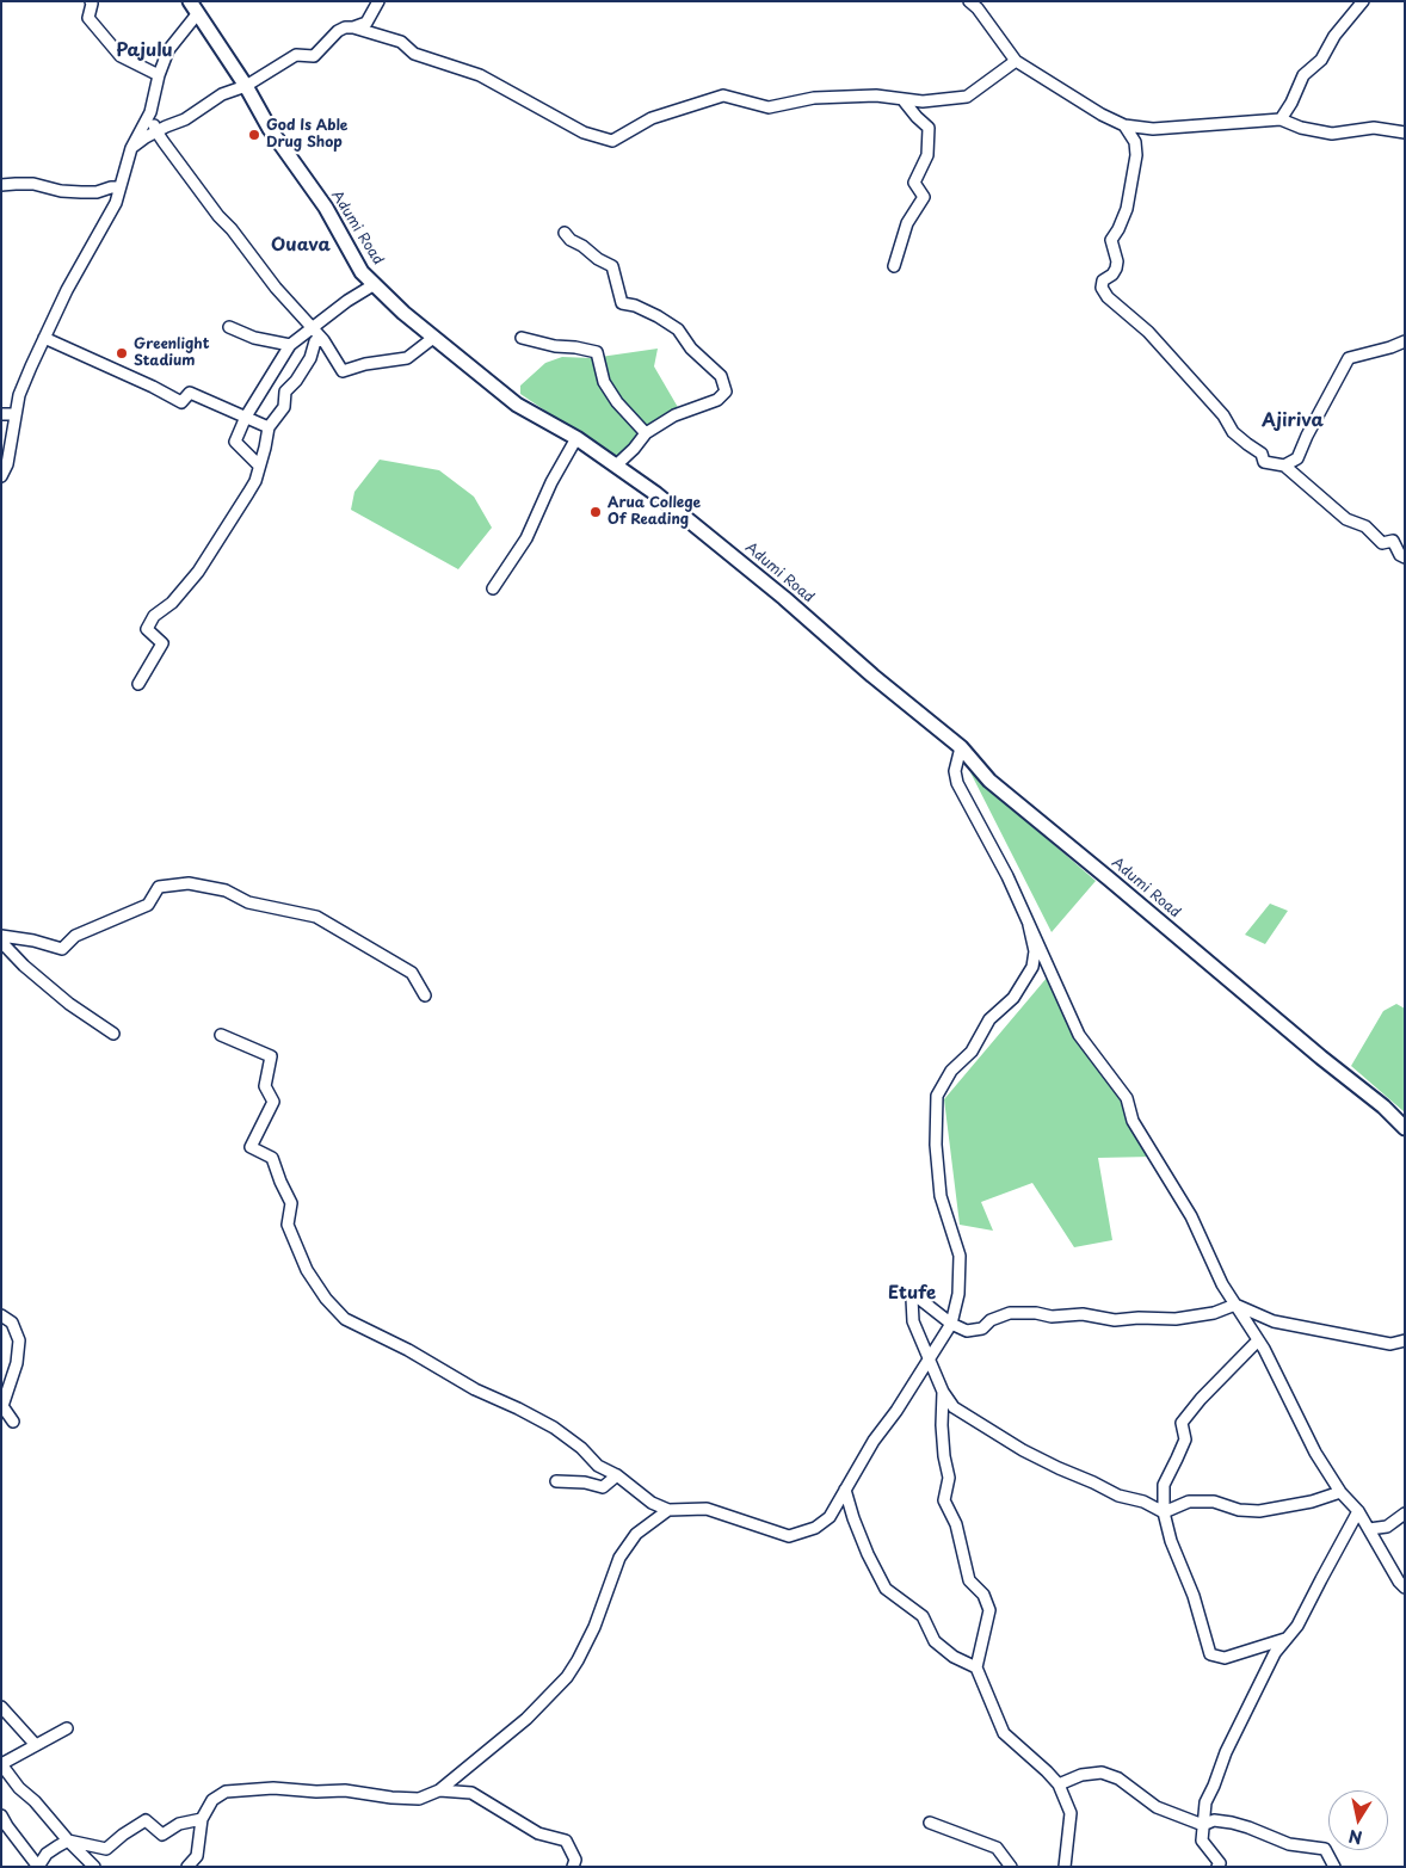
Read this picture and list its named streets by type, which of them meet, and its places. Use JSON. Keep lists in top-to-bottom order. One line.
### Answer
{"streets":{"main road":["Adumi Road"]},"districts":["Pajulu","Ouava","Ajiriva","Etufe"],"places":["God Is Able Drug Shop","Greenlight Stadium","Arua College Of Reading"],"north":"bottom"}
